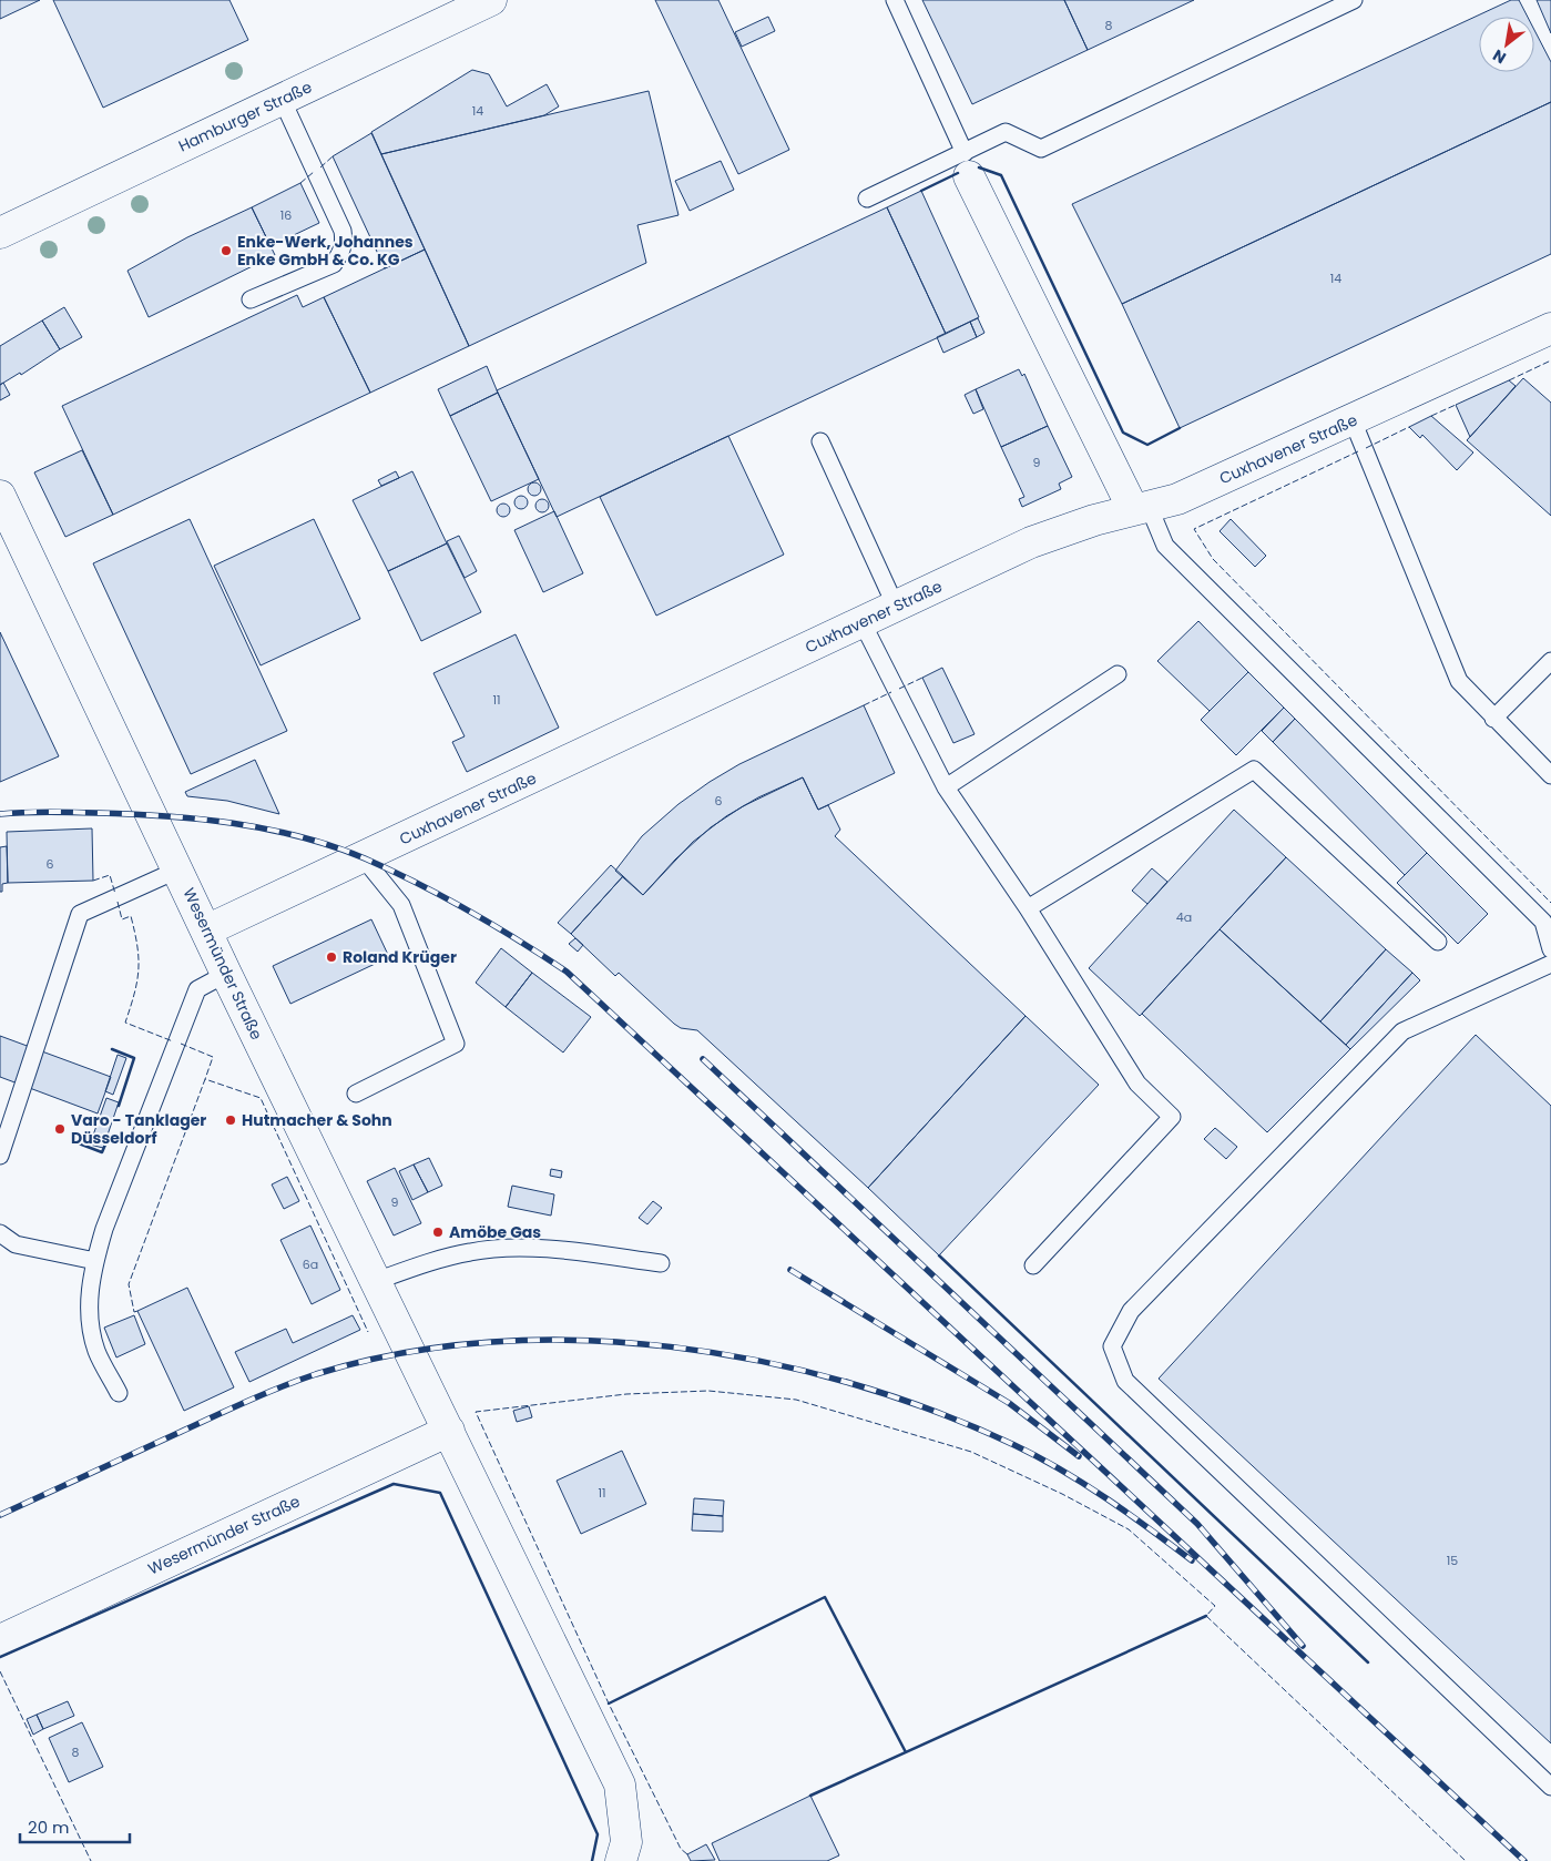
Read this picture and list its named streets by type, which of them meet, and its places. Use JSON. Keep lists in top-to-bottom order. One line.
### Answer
{"streets":{"street":["Hamburger Straße","Cuxhavener Straße","Wesermünder Straße"]},"crossings":[["Cuxhavener Straße","Wesermünder Straße"]],"places":["Enke-Werk, Johannes Enke GmbH & Co. KG","Roland Krüger","Hutmacher & Sohn","Varo - Tanklager Düsseldorf","Amöbe Gas"],"house_numbers":["8","14","16","14","9","11","6","6","4a","9","6a","11","15","8"],"scale_bar":"20 m","north":"bottom left"}
